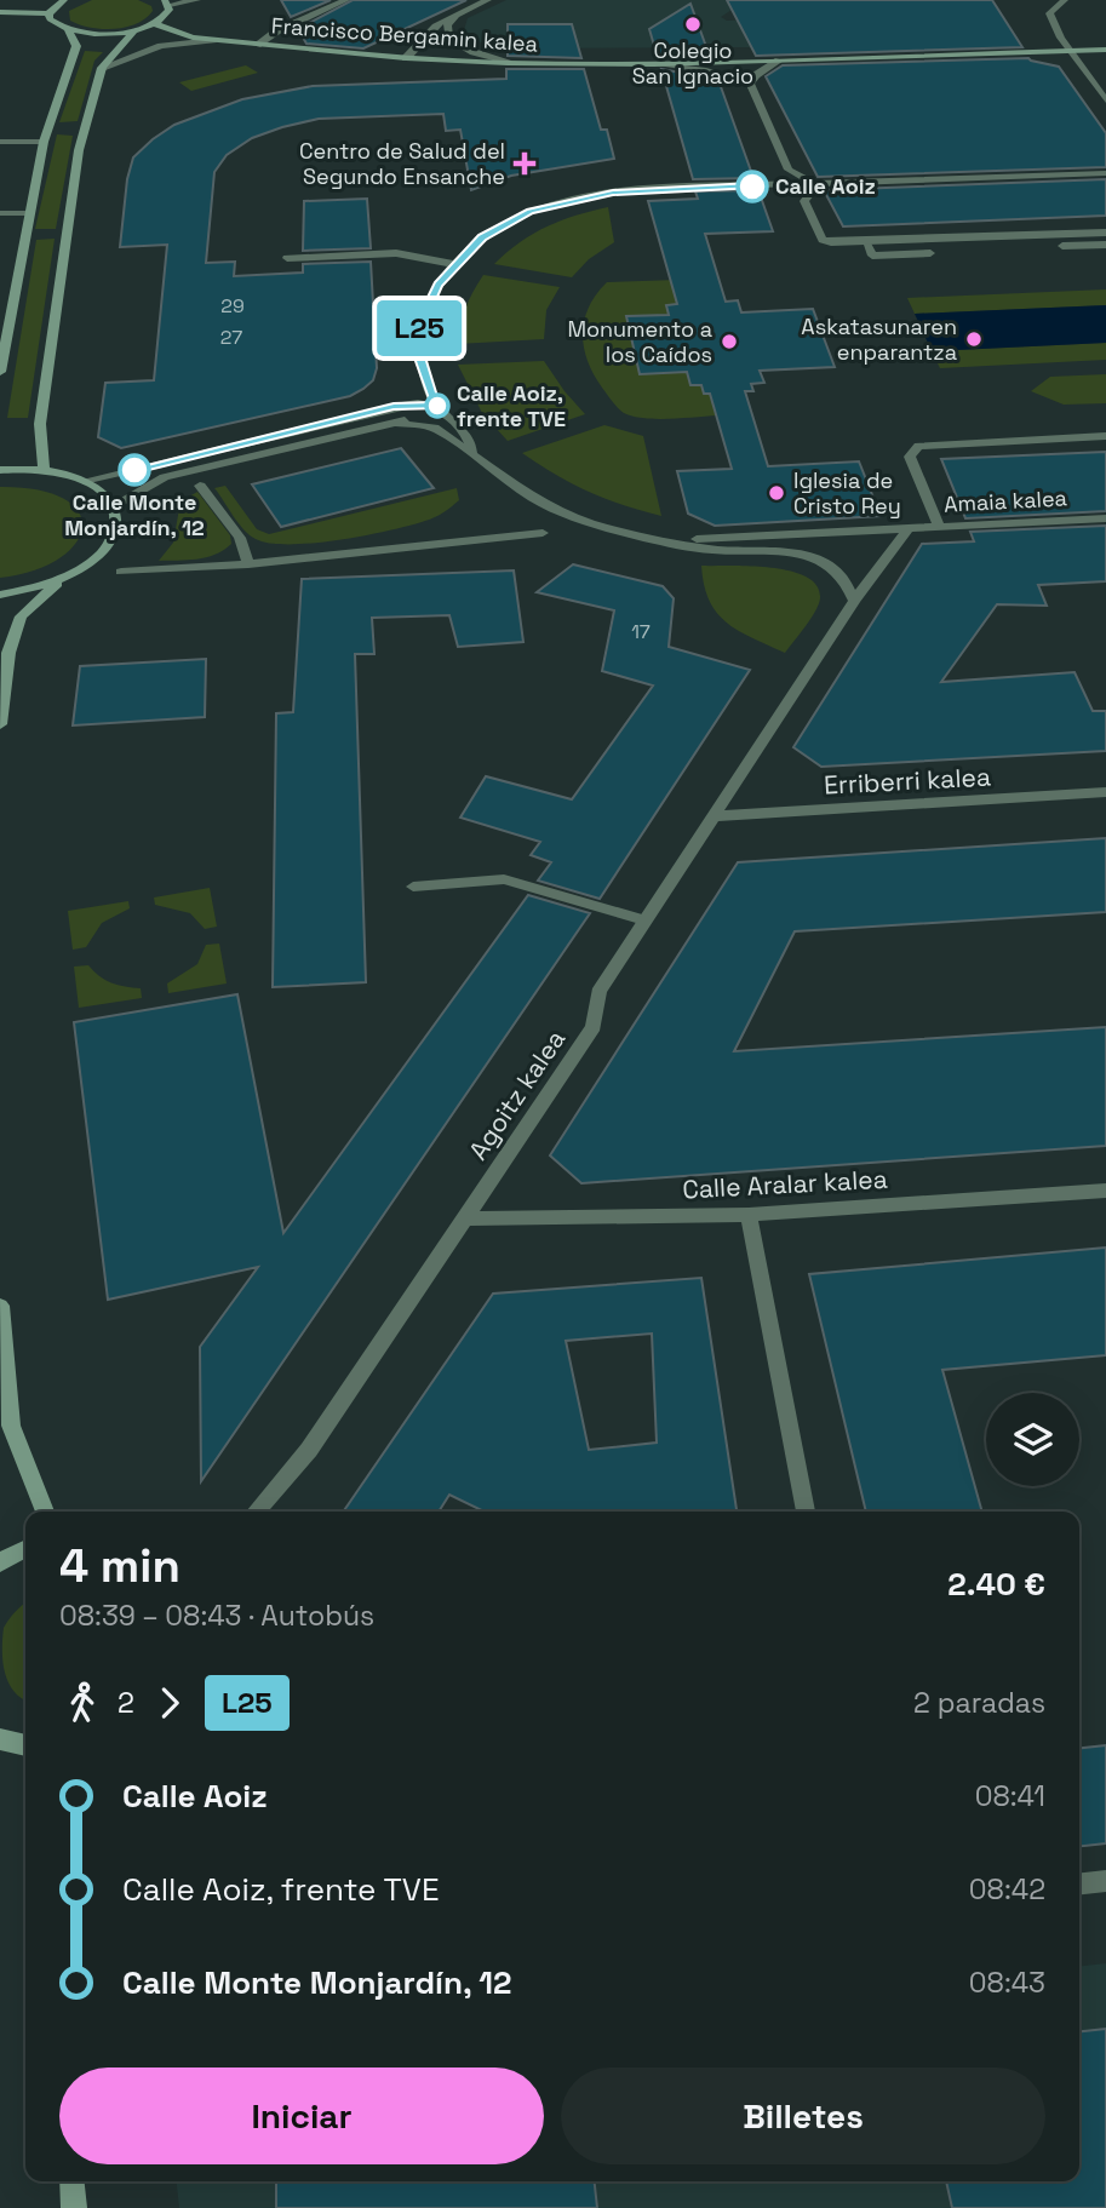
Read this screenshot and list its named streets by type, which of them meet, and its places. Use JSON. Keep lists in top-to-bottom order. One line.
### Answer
{"streets":{"main road":["Francisco Bergamin kalea"],"street":["Amaia kalea","Erriberri kalea","Agoitz kalea","Calle Aralar kalea"]},"crossings":[["Amaia kalea","Agoitz kalea"],["Erriberri kalea","Agoitz kalea"],["Agoitz kalea","Calle Aralar kalea"]],"places":{"other":["Colegio San Ignacio","Calle Aoiz","Askatasunaren enparantza","Monumento a los Caídos","Calle Aoiz, frente TVE","Calle Monte Monjardín, 12","Iglesia de Cristo Rey"],"health":["Centro de Salud del Segundo Ensanche"]},"lines":["bus line L25"],"house_numbers":["29","27","17"],"page":{"on_map":"L25","heading":["4 min","08:39 – 08:43 · Autobús","2.40 €"],"legs":["2","L25","2 paradas"],"list":[{"name":"Calle Aoiz","value":"08:41"},{"name":"Calle Aoiz, frente TVE","value":"08:42"},{"name":"Calle Monte Monjardín, 12","value":"08:43"}],"buttons":["Iniciar","Billetes"]}}
